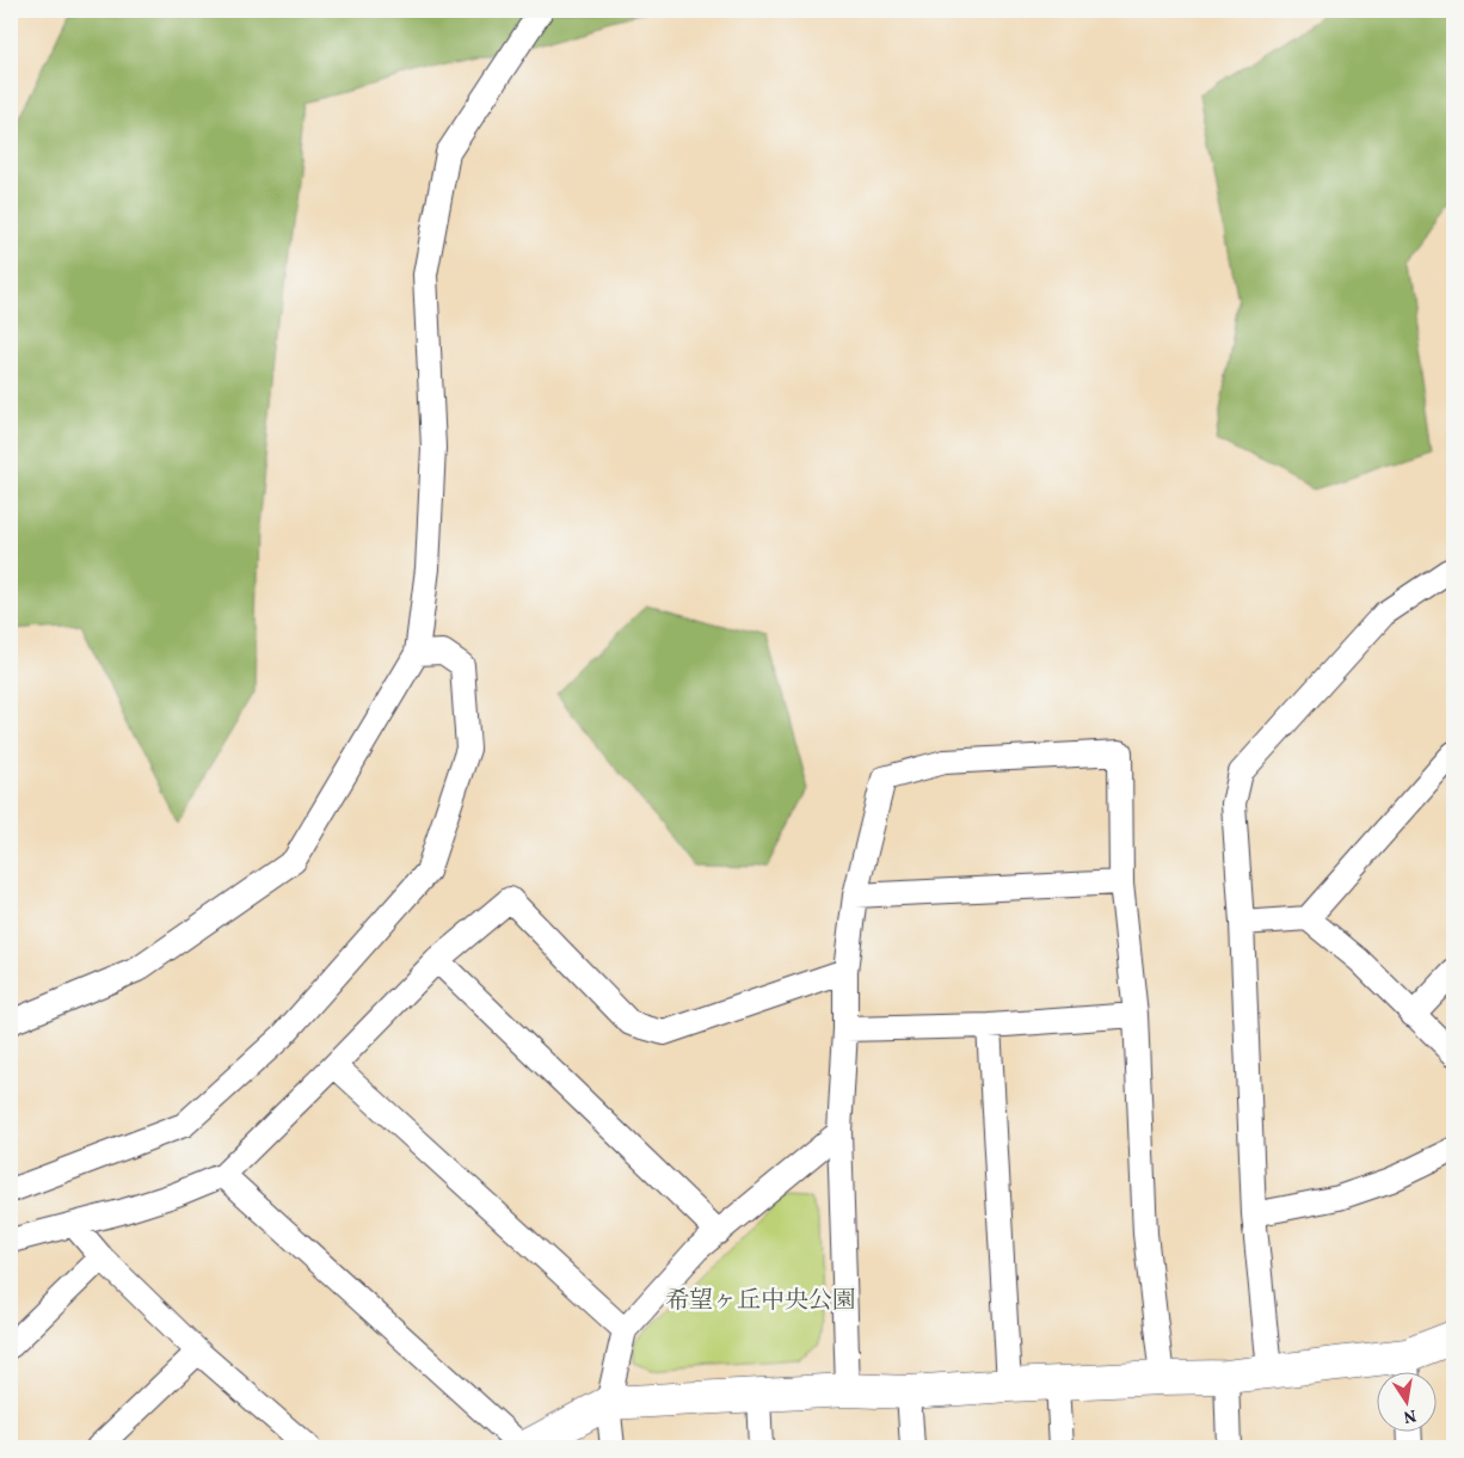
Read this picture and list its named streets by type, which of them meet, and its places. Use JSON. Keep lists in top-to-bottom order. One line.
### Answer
{"parks":["希望ヶ丘中央公園"],"north":"bottom"}
